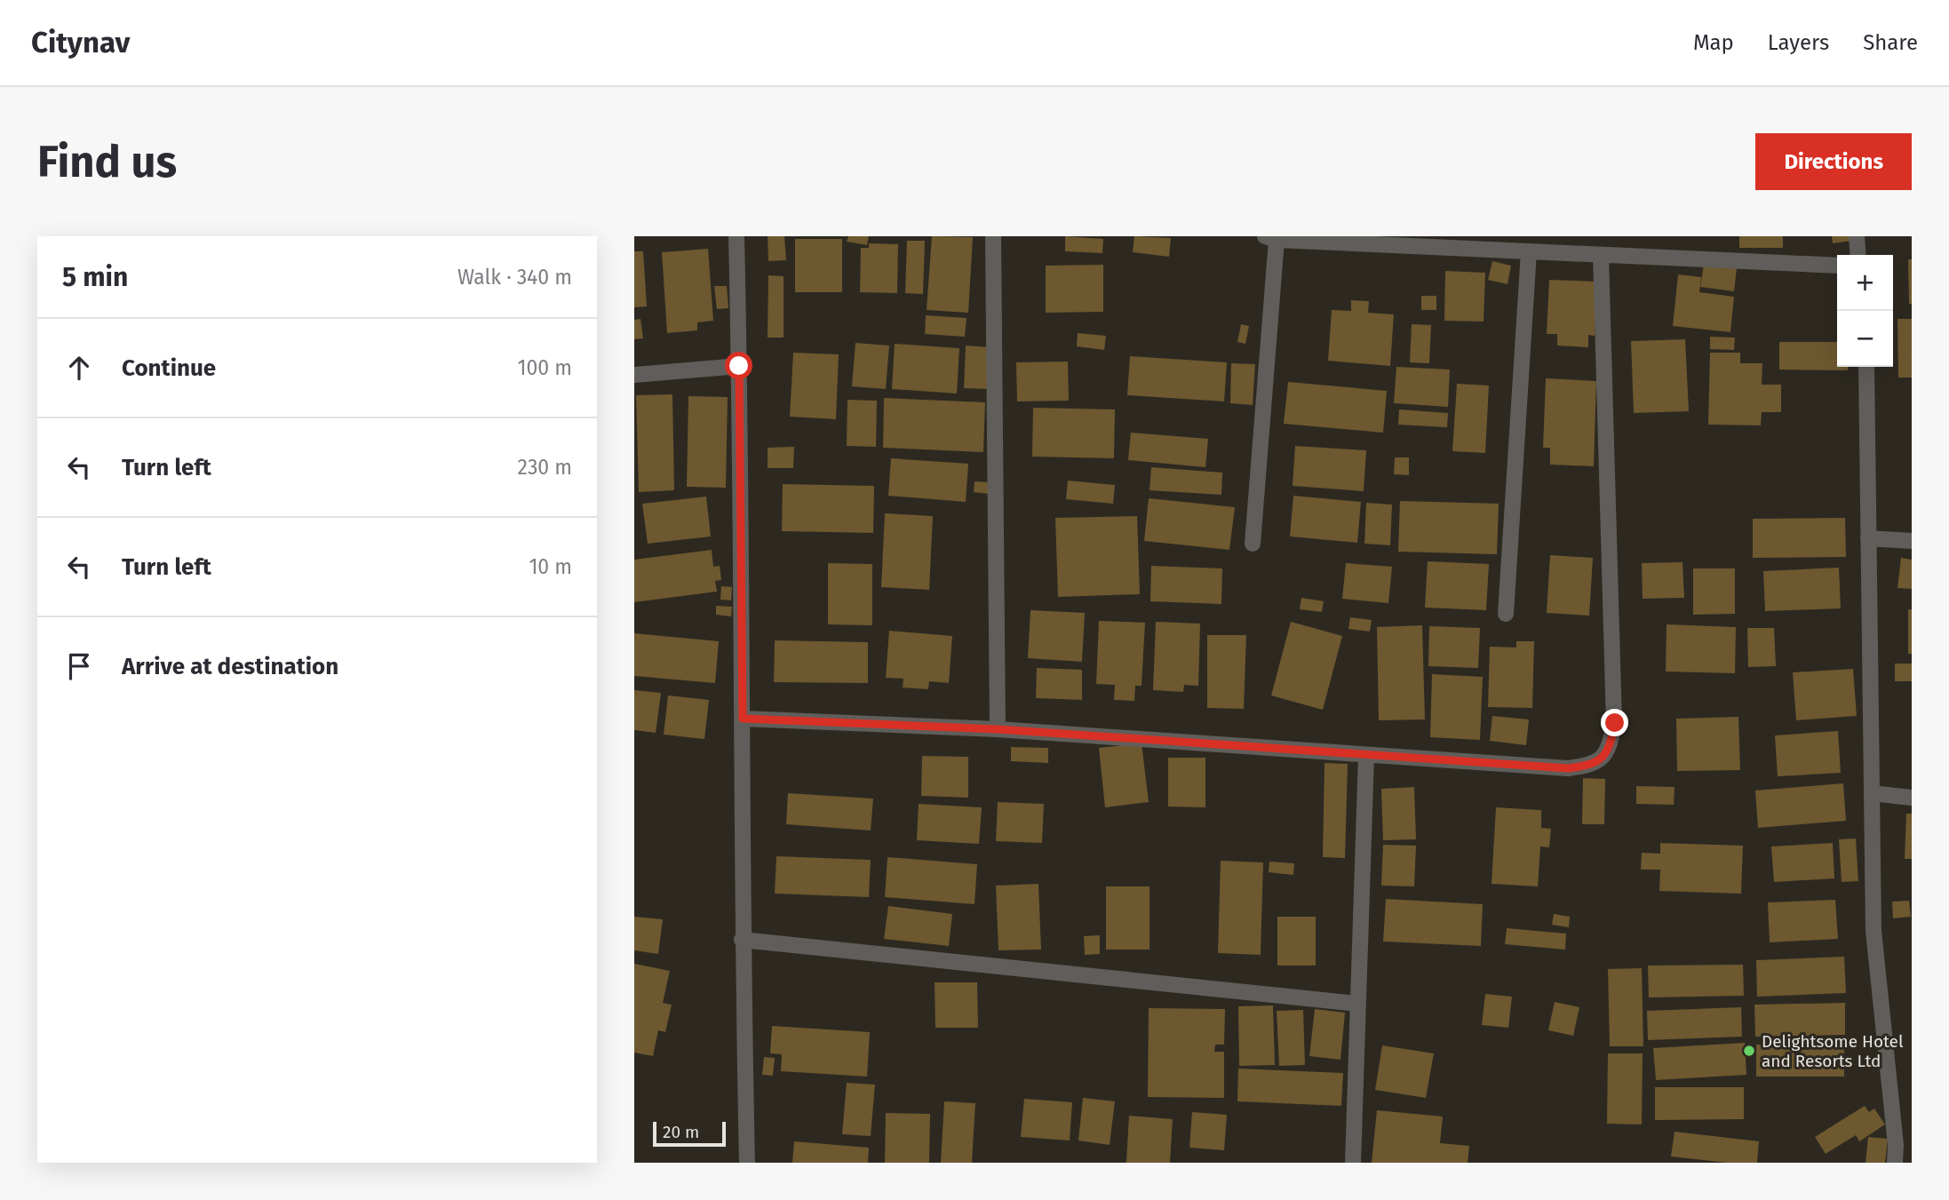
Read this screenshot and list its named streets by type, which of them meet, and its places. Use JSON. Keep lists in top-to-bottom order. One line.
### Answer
{"places":["Delightsome Hotel and Resorts Ltd"],"scale_bar":"20 m","page":{"header":"Citynav","nav":["Map","Layers","Share"],"buttons":"Directions","title":"Find us","heading":["5 min","Walk · 340 m"],"map_buttons":["+","−"],"list":[["Continue","100 m"],["Turn left","230 m"],["Turn left","10 m"],"Arrive at destination"],"scale":"20 m"}}
